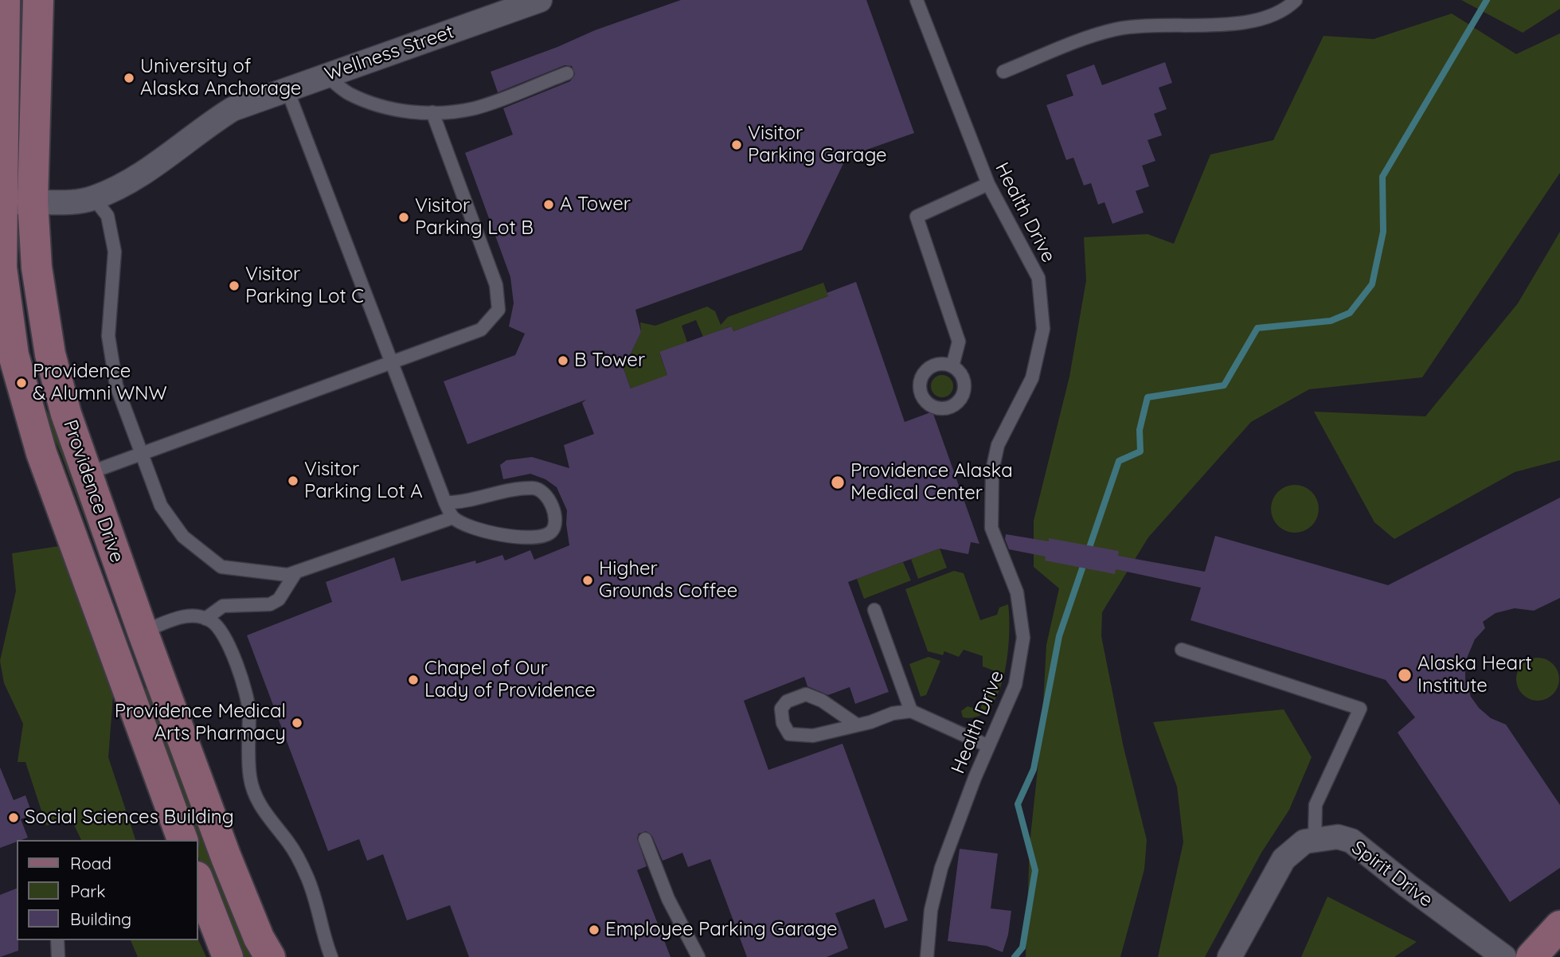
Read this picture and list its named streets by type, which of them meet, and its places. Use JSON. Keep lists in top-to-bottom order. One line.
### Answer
{"streets":{"main road":["Providence Drive"],"street":["Wellness Street","Spirit Drive"],"lane":["Health Drive"]},"crossings":[["Wellness Street","Providence Drive"]],"places":["University of Alaska Anchorage","Visitor Parking Garage","A Tower","Visitor Parking Lot B","Visitor Parking Lot C","B Tower","Providence & Alumni WNW","Visitor Parking Lot A","Providence Alaska Medical Center","Higher Grounds Coffee","Alaska Heart Institute","Chapel of Our Lady of Providence","Providence Medical Arts Pharmacy","Social Sciences Building","Employee Parking Garage"],"legend":["Road","Park","Building"]}
